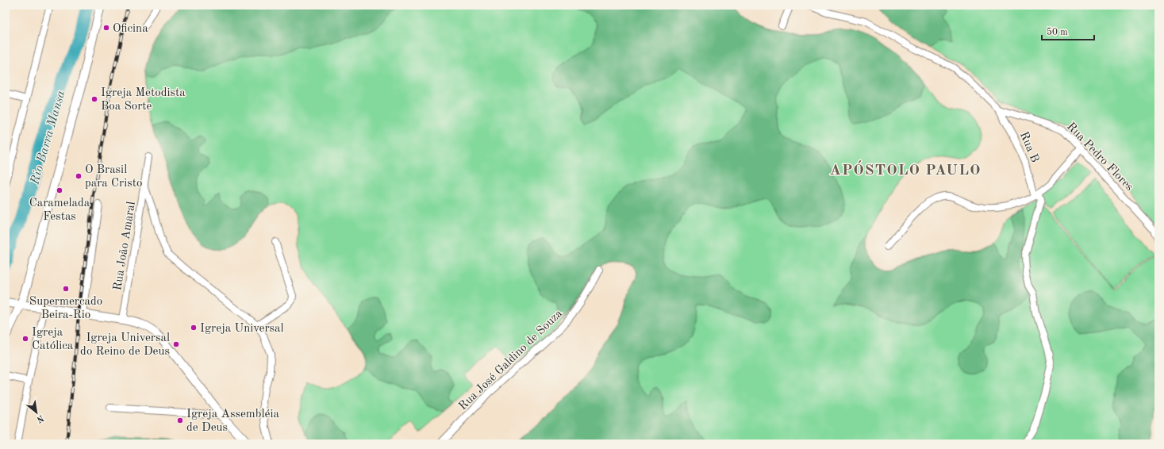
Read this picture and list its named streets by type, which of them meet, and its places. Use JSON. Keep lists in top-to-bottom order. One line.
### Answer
{"streets":{"street":["Rua B","Rua Pedro Flores","Rua João Amaral","Rua José Galdino de Souza"]},"crossings":[["Rua B","Rua Pedro Flores"]],"districts":["APÓSTOLO PAULO"],"water":["Rio Barra Mansa"],"places":["Oficina","Igreja Metodista Boa Sorte","O Brasil para Cristo","Caramelada Festas","Supermercado Beira-Rio","Igreja Universal","Igreja Católica","Igreja Universal do Reino de Deus","Igreja Assembléia de Deus"],"scale_bar":"50 m","north":"bottom right"}
